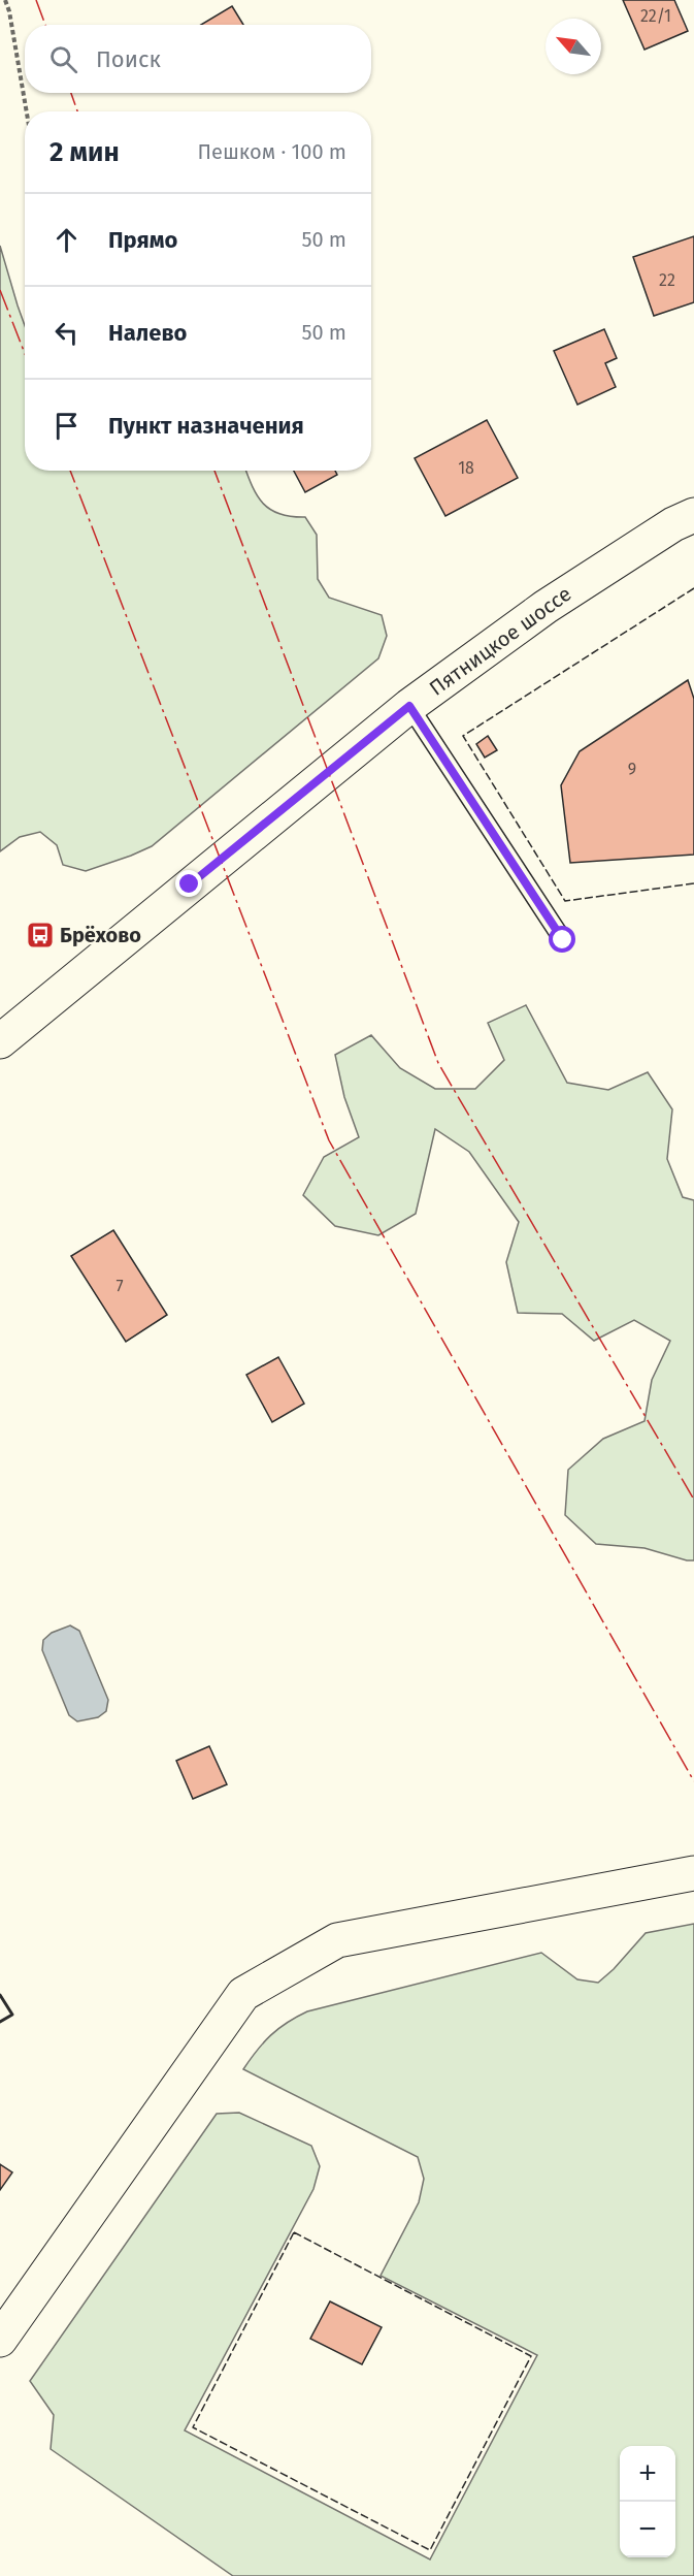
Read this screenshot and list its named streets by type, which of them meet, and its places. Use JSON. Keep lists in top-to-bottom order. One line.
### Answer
{"streets":{"street":["Пятницкое шоссе"]},"places":{"bus stop":["Брёхово"]},"house_numbers":["22/1","22","18","9","7"],"north":"top left","page":{"search":"Поиск","heading":["2 мин","Пешком · 100 m"],"list":[["Прямо","50 m"],["Налево","50 m"],"Пункт назначения"],"map_buttons":["+","−"]}}
